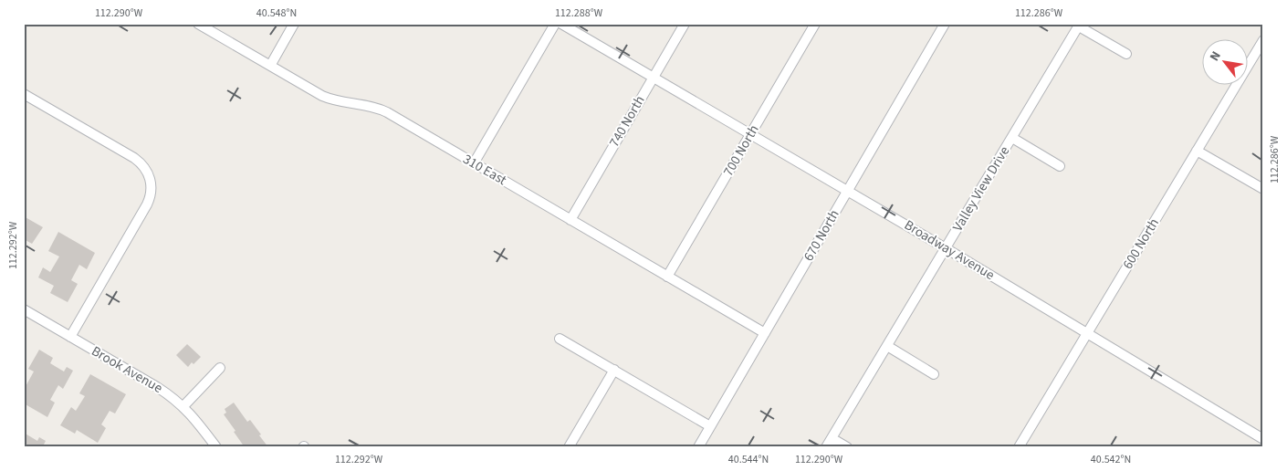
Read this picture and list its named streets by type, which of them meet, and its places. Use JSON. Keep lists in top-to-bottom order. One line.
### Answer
{"streets":{"street":["740 North","700 North","310 East","Valley View Drive","670 North","600 North","Broadway Avenue","Brook Avenue"]},"crossings":[["740 North","310 East"],["740 North","Broadway Avenue"],["700 North","310 East"],["700 North","Broadway Avenue"],["310 East","670 North"],["Valley View Drive","Broadway Avenue"],["670 North","Broadway Avenue"],["600 North","Broadway Avenue"]],"north":"top left","coordinates":["112.290°W","40.548°N","112.288°W","112.286°W","112.292°W","40.544°N","40.542°N"]}
